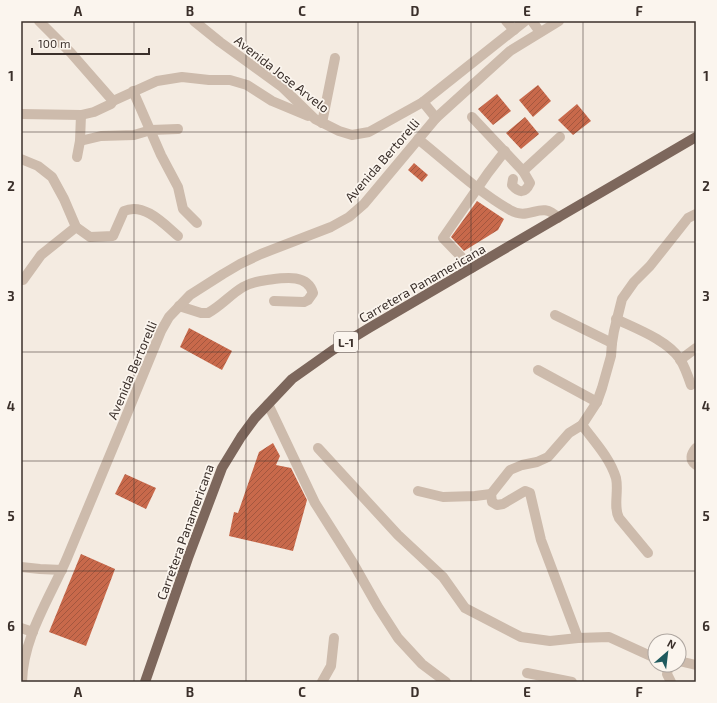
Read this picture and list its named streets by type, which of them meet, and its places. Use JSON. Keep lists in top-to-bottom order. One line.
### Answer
{"streets":{"main road":["Carretera Panamericana","L-1"],"street":["Avenida Jose Arvelo","Avenida Bertorelli"]},"scale_bar":"100 m","north":"top right","grid":{"columns":["A","B","C","D","E","F"],"rows":["1","2","3","4","5","6"]}}
